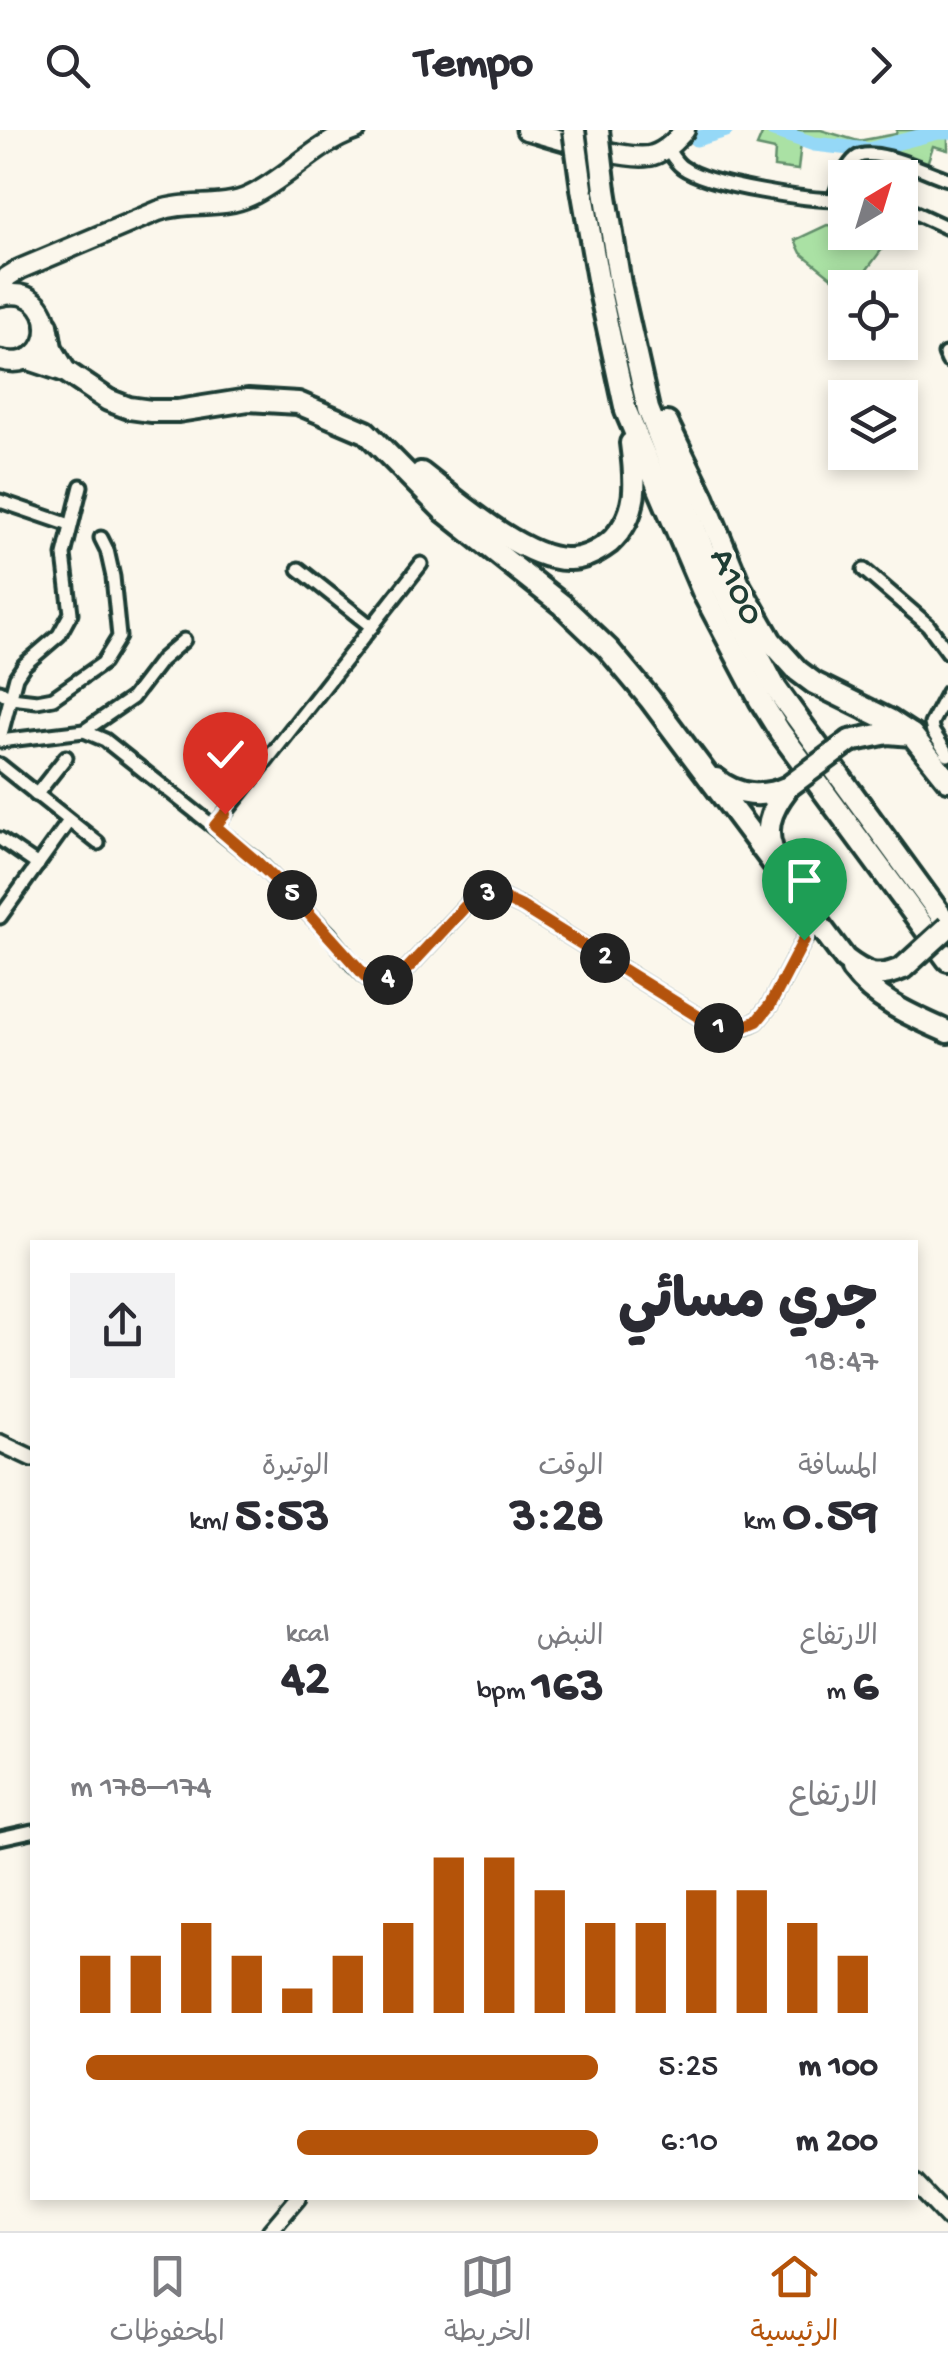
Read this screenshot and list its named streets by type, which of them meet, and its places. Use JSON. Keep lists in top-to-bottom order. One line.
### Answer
{"streets":{"highway":["A100"]},"north":"top right","page":{"header":"Tempo","pins":["3","5","2","4","1"],"heading":["جري مسائي","18:47"],"stats":[["المسافة","0.59 km"],["الوقت","3:28"],["الوتيرة","5:53 /km"],["الارتفاع","6 m"],["النبض","163 bpm"],["kcal","42"]],"chart":["الارتفاع","174–178 m"],"list":[{"name":"100 m","note":"5:25"},{"name":"200 m","note":"6:10"}],"tabs":["الرئيسية","الخريطة","المحفوظات"]}}
